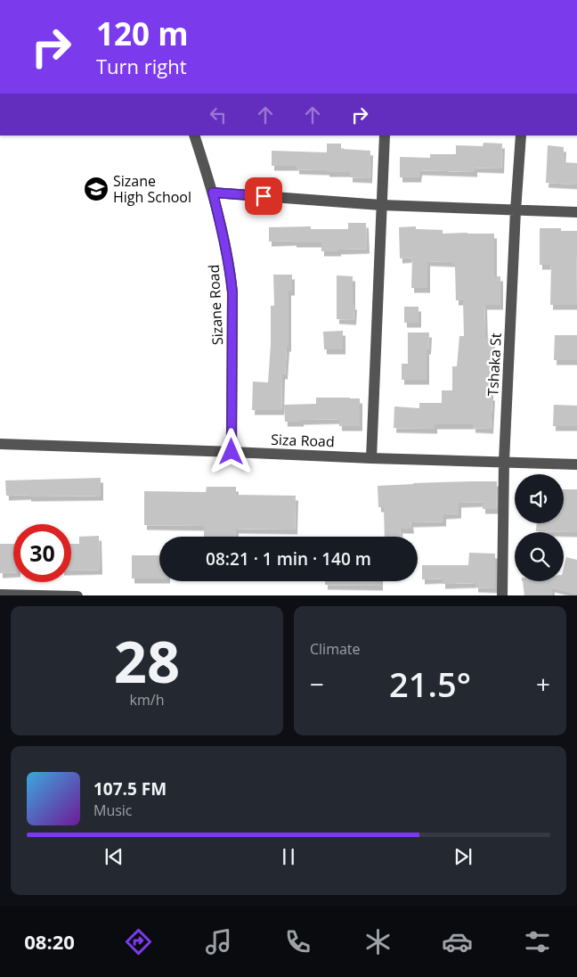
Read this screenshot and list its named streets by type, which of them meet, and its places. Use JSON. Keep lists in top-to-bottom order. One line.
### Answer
{"streets":{"street":["Sizane Road","Tshaka St","Siza Road"]},"crossings":[["Sizane Road","Siza Road"],["Tshaka St","Siza Road"]],"places":{"school or university":["Sizane High School"]},"page":{"turn":["120 m","Turn right"],"limit":"30","trip":"08:21 · 1 min · 140 m","tile":[["28","km/h"],"Climate"],"heat":["−","21.5°","+"],"song":["107.5 FM","Music"],"tabs":"08:20"}}
